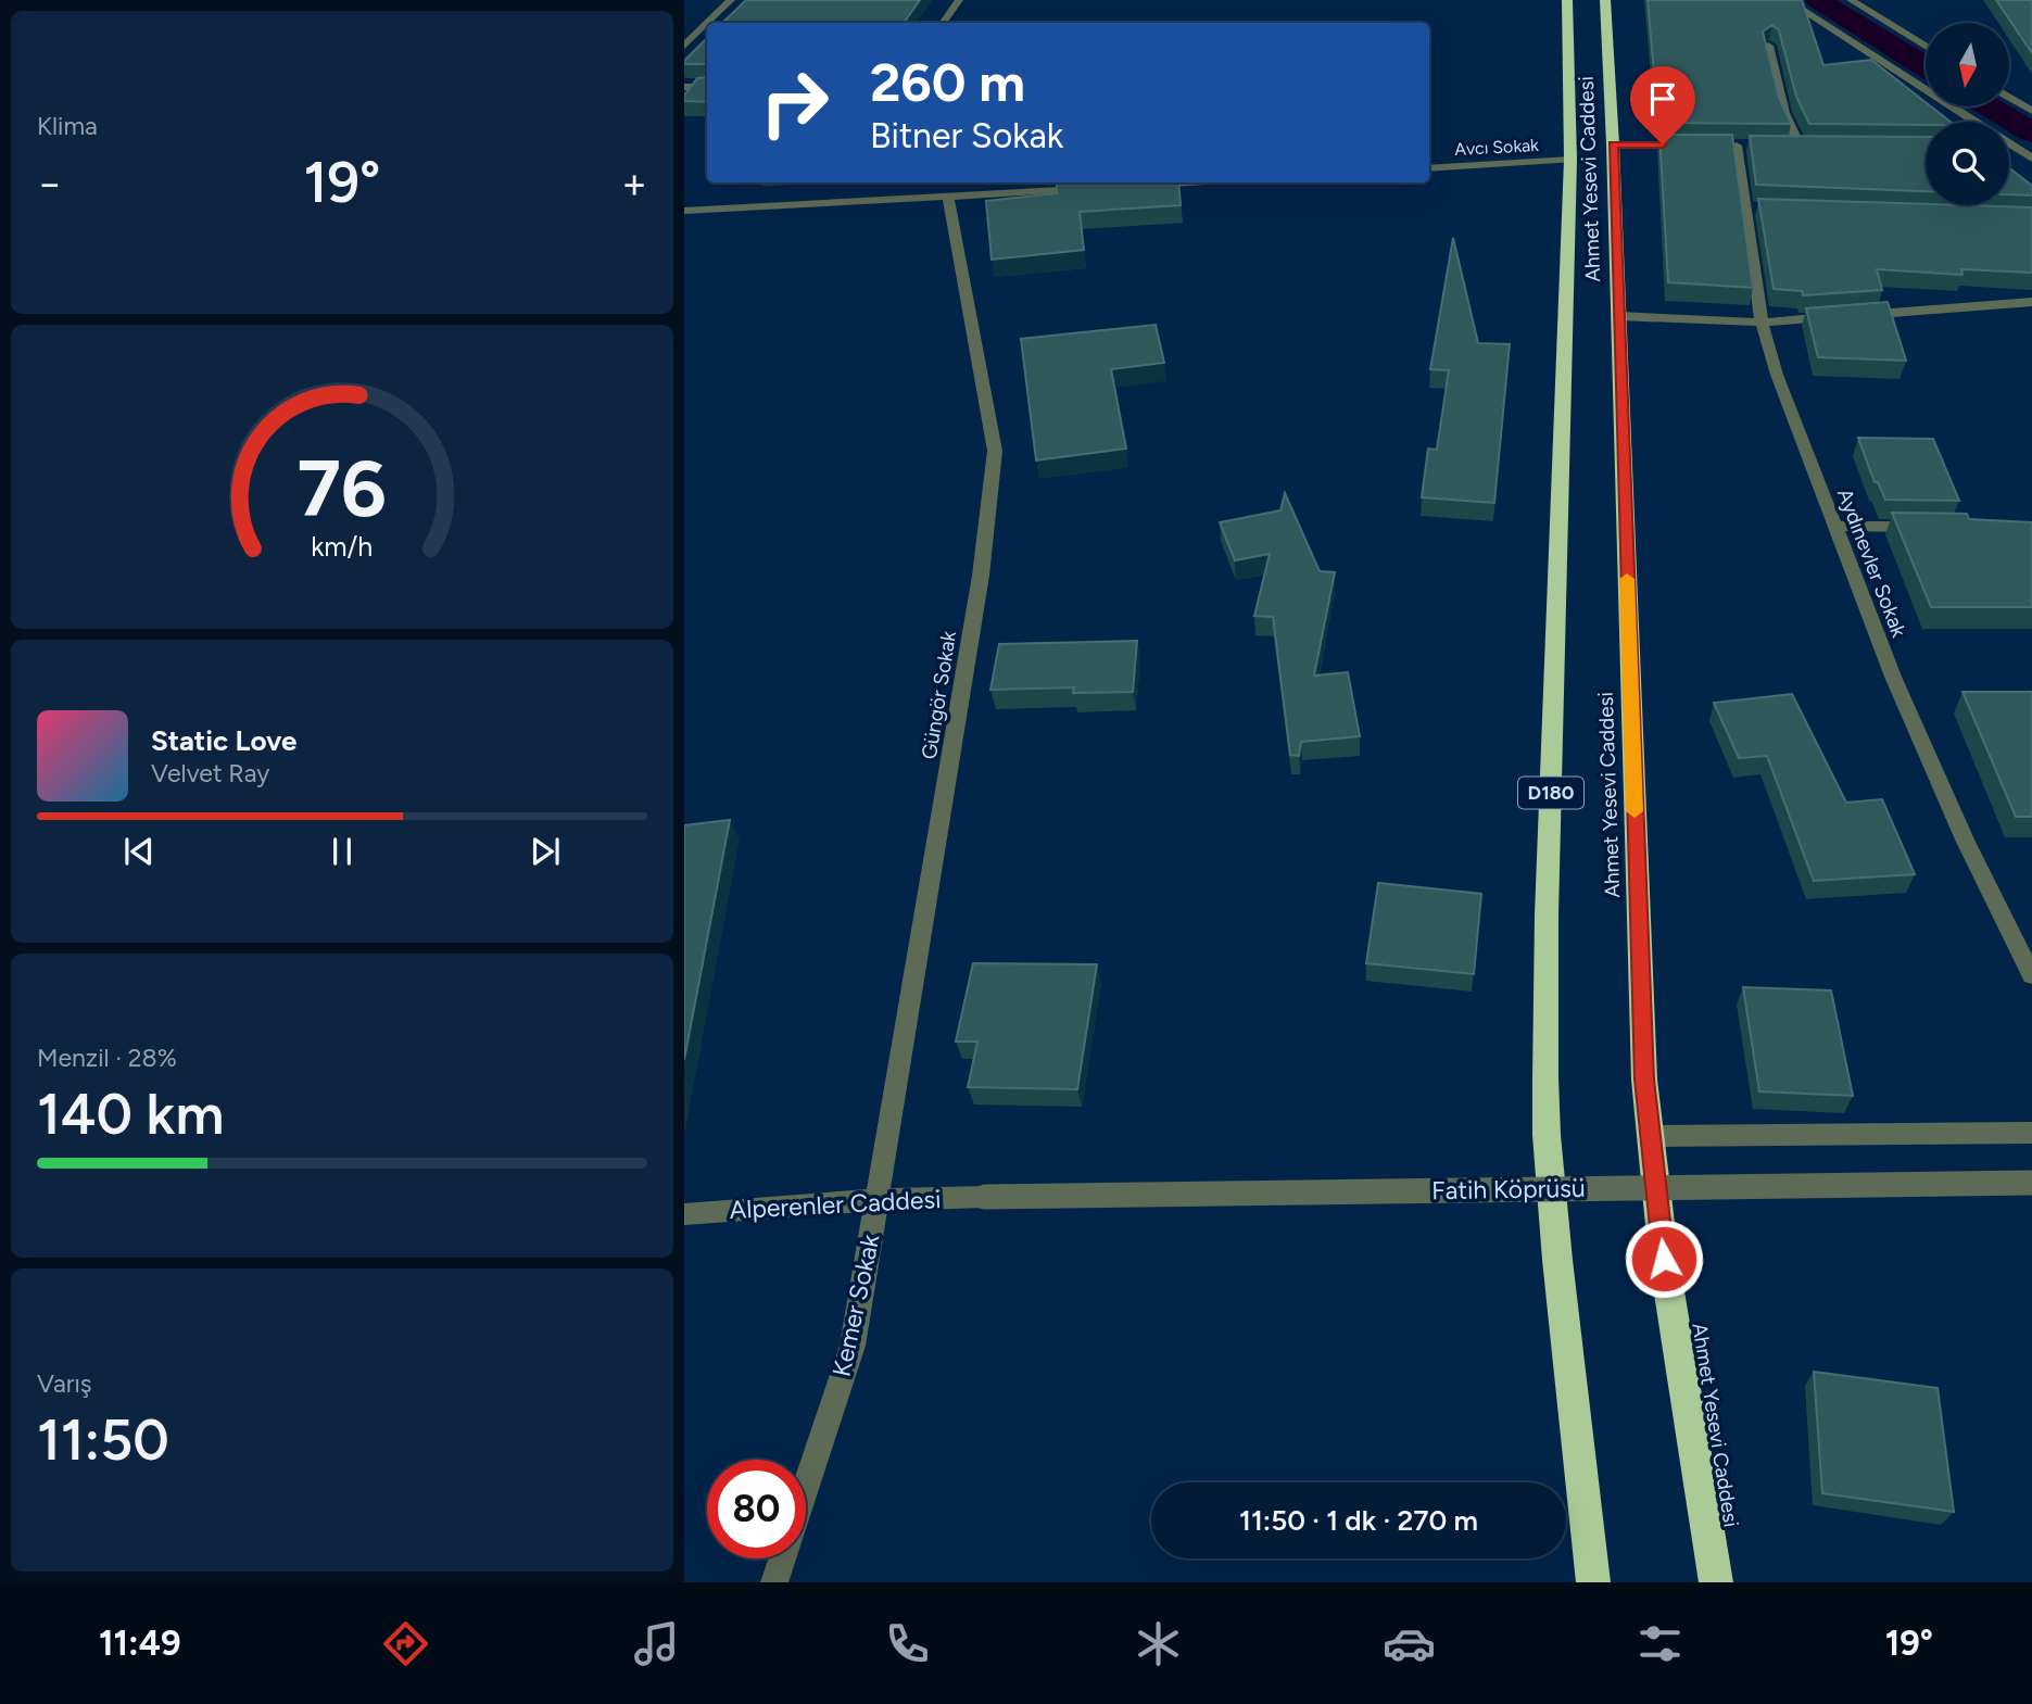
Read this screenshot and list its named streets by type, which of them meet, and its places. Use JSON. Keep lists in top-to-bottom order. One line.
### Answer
{"streets":{"highway":["Ahmet Yesevi Caddesi","D180"],"street":["Avcı Sokak","Aydınevler Sokak","Güngör Sokak","Fatih Köprüsü","Alperenler Caddesi","Kemer Sokak"]},"crossings":[["Avcı Sokak","Ahmet Yesevi Caddesi"],["Güngör Sokak","Alperenler Caddesi"],["Güngör Sokak","Kemer Sokak"],["Fatih Köprüsü","Alperenler Caddesi"],["Alperenler Caddesi","Kemer Sokak"]],"north":"bottom","page":{"tile":["Klima",["Menzil · 28%","140 km"],["Varış","11:50"]],"turn":["260 m","Bitner Sokak"],"heat":["−","19°","+"],"song":["Static Love","Velvet Ray"],"limit":"80","trip":"11:50 · 1 dk · 270 m","tabs":["11:49","19°"],"gauge":["76","km/h"]}}
